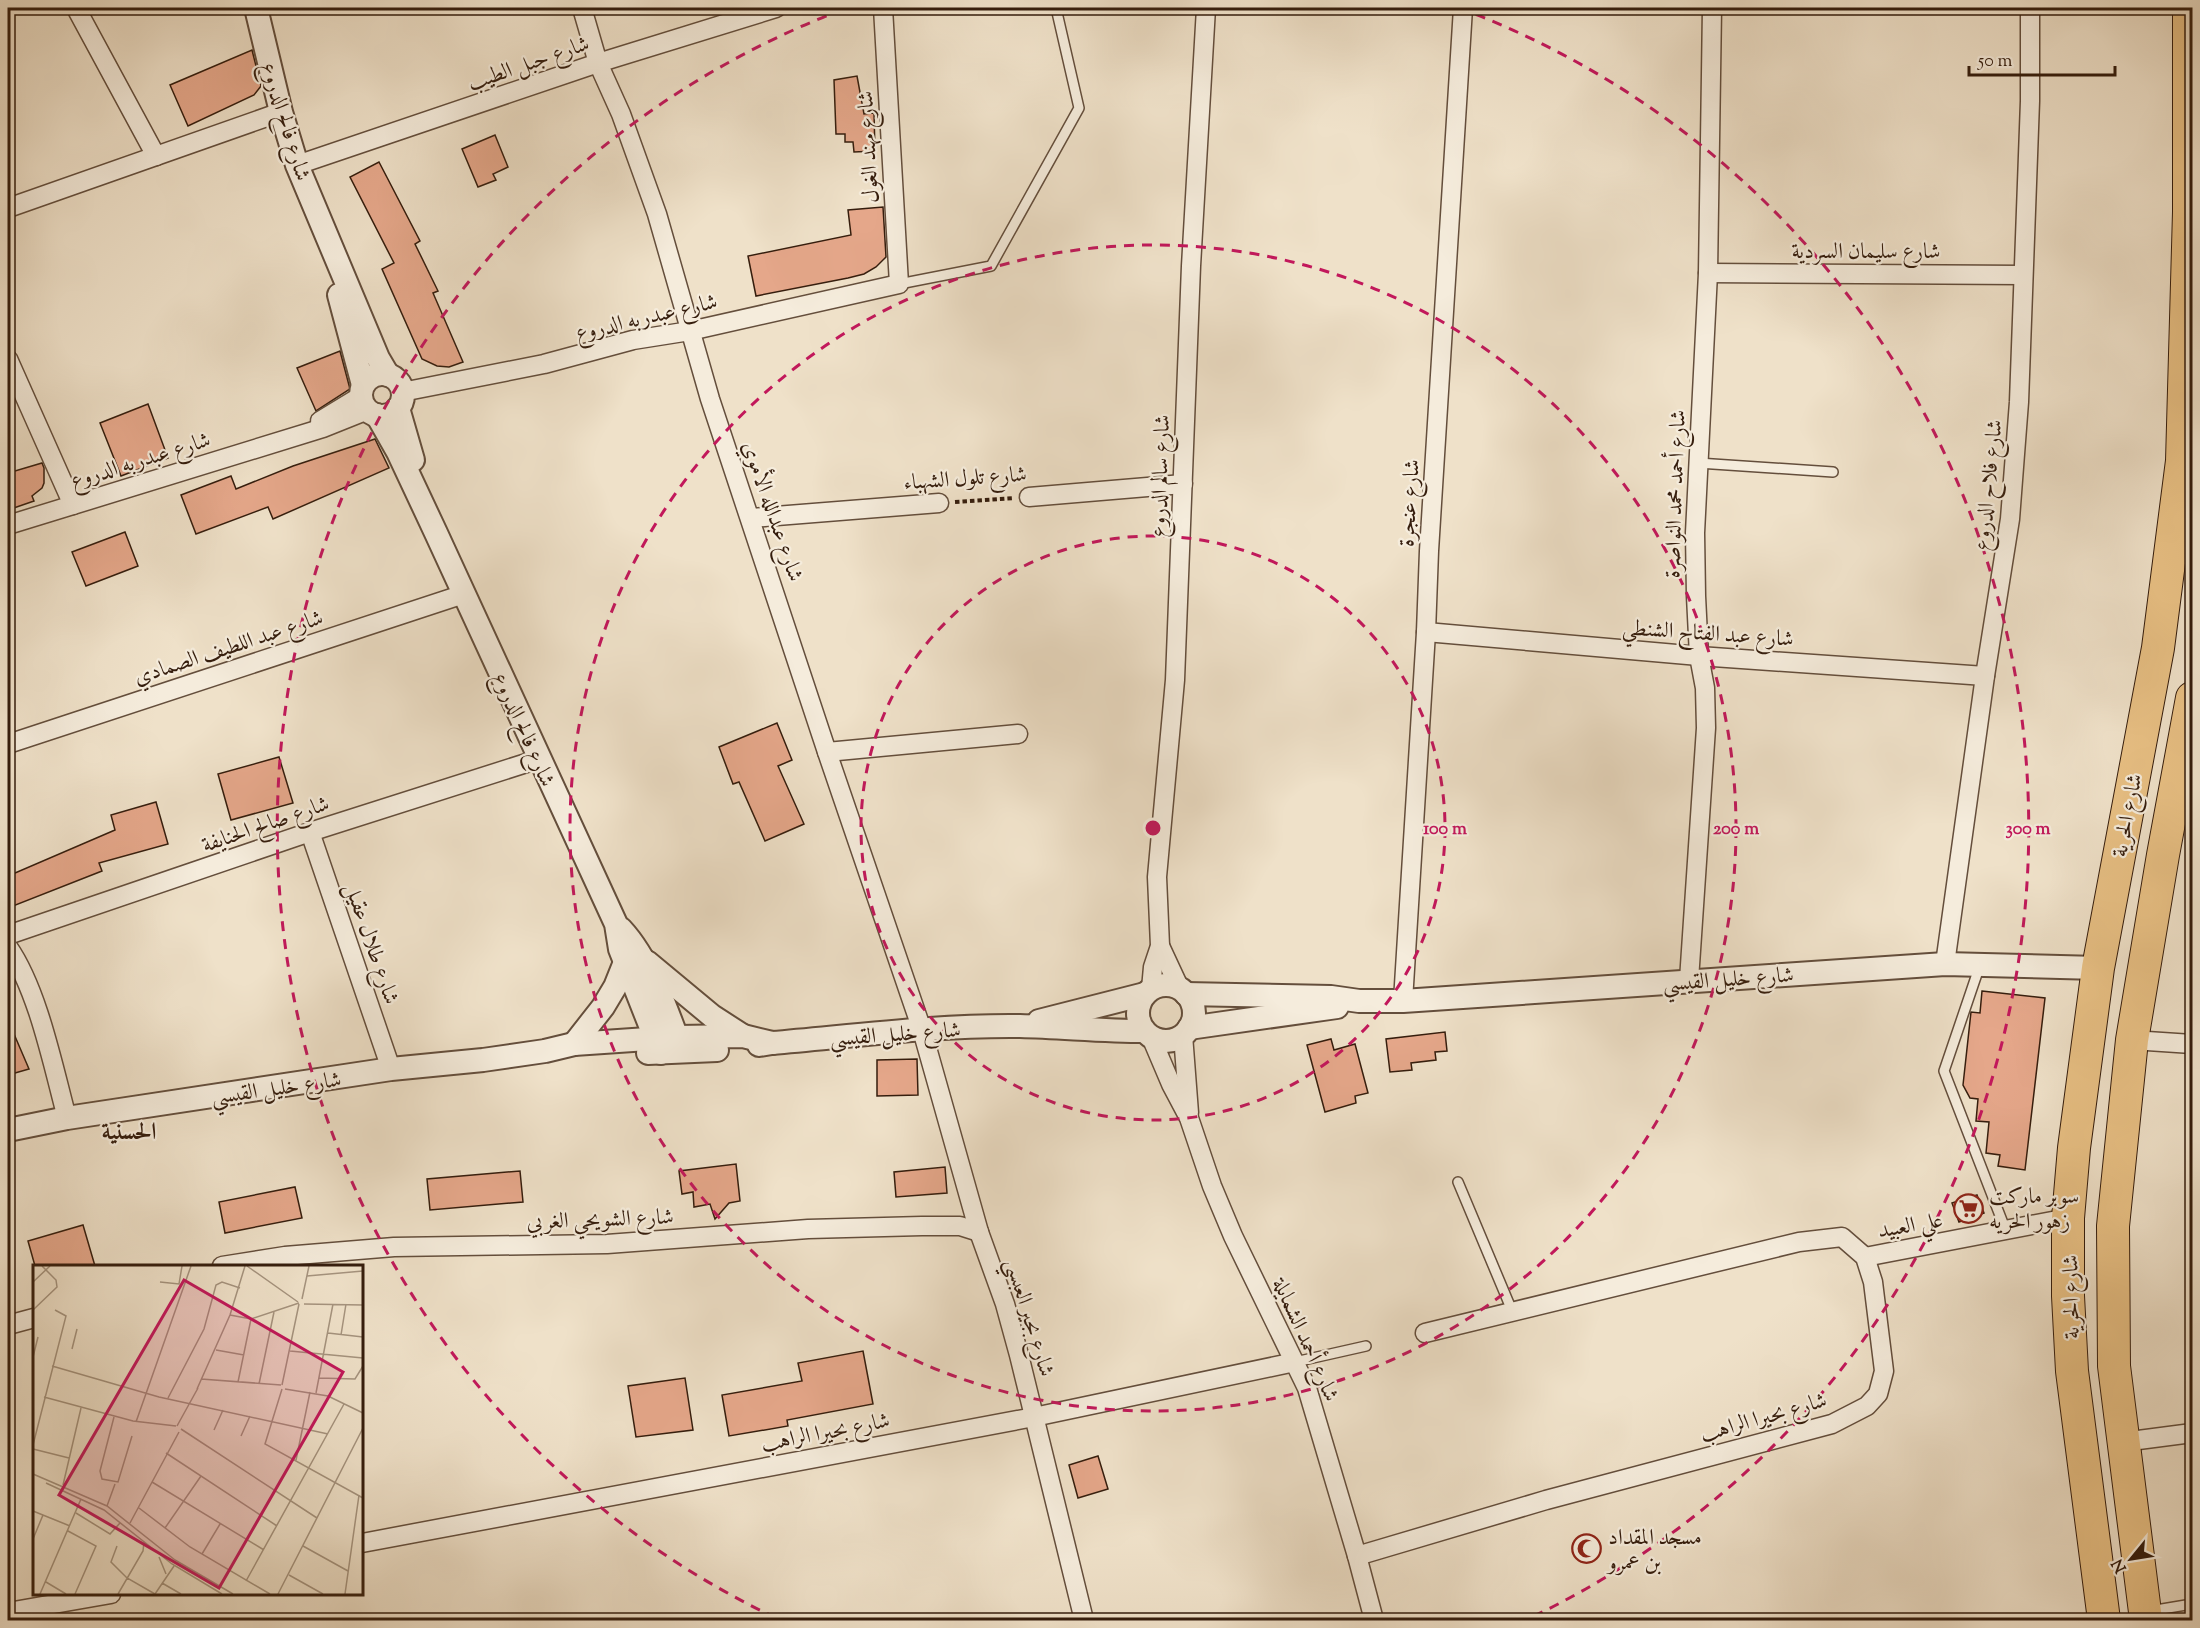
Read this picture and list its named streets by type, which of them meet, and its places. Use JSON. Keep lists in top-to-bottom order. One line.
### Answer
{"streets":{"highway":["شارع الحرية"],"street":["شارع جبل الطيب","شارع فالح الدروع","شارع مهند الغول","شارع سليمان السردية","شارع عبدربه الدروع","شارع سالم الدروع","شارع تلول الشهباء","شارع فلاح الدروع","شارع أحمد محمد النواصرة","شارع عنجرة","شارع عبدالله الأموي","شارع عبد الفتاح الشنطي","شارع عبد اللطيف الصمادي","شارع صالح الحنايفة","شارع طلال عقيل","شارع خليل القيسي","شارع الشويحي الغربي","علي العبيد","شارع بجير العبسي","شارع أحمد الشمايلة","شارع بحيرا الراهب"]},"crossings":[["شارع جبل الطيب","شارع فالح الدروع"],["شارع جبل الطيب","شارع عبدالله الأموي"],["شارع فالح الدروع","شارع عبدربه الدروع"],["شارع فالح الدروع","شارع عبد اللطيف الصمادي"],["شارع فالح الدروع","شارع صالح الحنايفة"],["شارع فالح الدروع","شارع خليل القيسي"],["شارع مهند الغول","شارع عبدربه الدروع"],["شارع سليمان السردية","شارع فلاح الدروع"],["شارع سليمان السردية","شارع أحمد محمد النواصرة"],["شارع عبدربه الدروع","شارع عبدالله الأموي"],["شارع سالم الدروع","شارع تلول الشهباء"],["شارع سالم الدروع","شارع خليل القيسي"],["شارع سالم الدروع","شارع أحمد الشمايلة"],["شارع تلول الشهباء","شارع عبدالله الأموي"],["شارع فلاح الدروع","شارع عبد الفتاح الشنطي"],["شارع فلاح الدروع","شارع خليل القيسي"],["شارع أحمد محمد النواصرة","شارع عبد الفتاح الشنطي"],["شارع أحمد محمد النواصرة","شارع خليل القيسي"],["شارع عنجرة","شارع عبد الفتاح الشنطي"],["شارع عنجرة","شارع خليل القيسي"],["شارع عبدالله الأموي","شارع خليل القيسي"],["شارع عبدالله الأموي","شارع بجير العبسي"],["شارع الحرية","شارع خليل القيسي"],["شارع الحرية","علي العبيد"],["شارع صالح الحنايفة","شارع طلال عقيل"],["شارع طلال عقيل","شارع خليل القيسي"],["شارع خليل القيسي","شارع بجير العبسي"],["شارع خليل القيسي","شارع أحمد الشمايلة"],["شارع الشويحي الغربي","شارع بجير العبسي"],["علي العبيد","شارع بحيرا الراهب"],["شارع بجير العبسي","شارع بحيرا الراهب"],["شارع أحمد الشمايلة","شارع بحيرا الراهب"]],"districts":["الحسنية"],"places":{"supermarket":["سوبر ماركت زهور الحريه"],"mosque":["مسجد المقداد بن عمرو"]},"scale_bar":"50 m","north":"bottom left","rings":["100 m","200 m","300 m"]}
